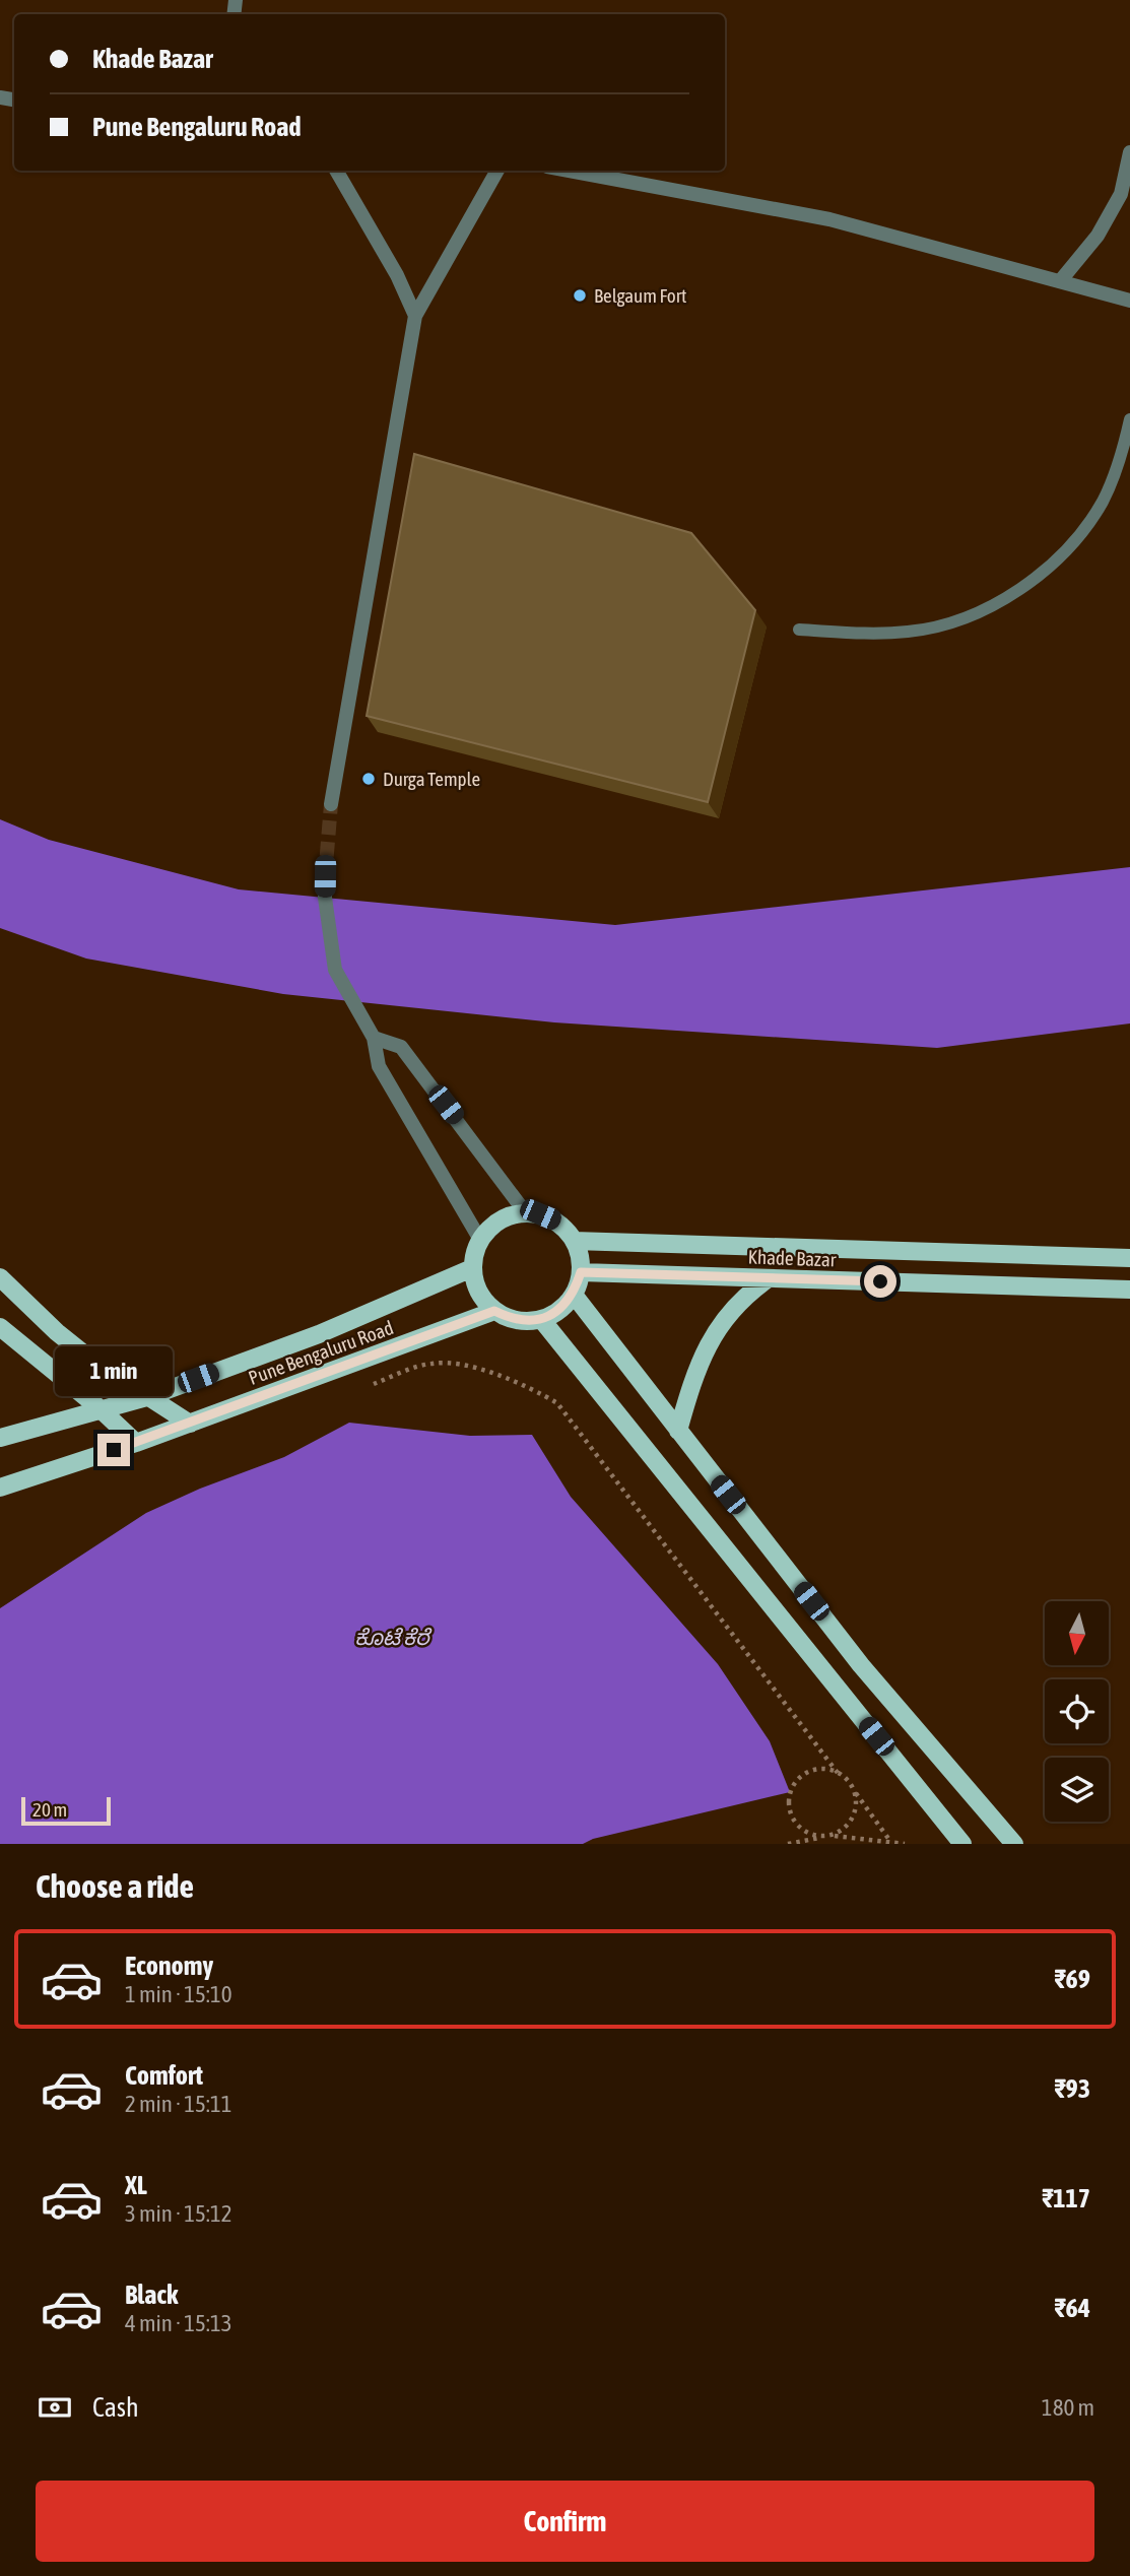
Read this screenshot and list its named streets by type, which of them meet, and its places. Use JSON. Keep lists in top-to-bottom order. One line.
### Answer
{"streets":{"main road":["Khade Bazar","Pune Bengaluru Road"]},"crossings":[["Khade Bazar","Pune Bengaluru Road"]],"water":["ಕೊಟೆ ಕೆರೆ"],"places":["Belgaum Fort","Durga Temple"],"scale_bar":"20 m","north":"bottom","page":{"banner":["Khade Bazar","Pune Bengaluru Road"],"bubble":"1 min","scale":"20 m","heading":"Choose a ride","list":[{"name":"Economy","note":"1 min · 15:10","value":"₹69"},{"name":"Comfort","note":"2 min · 15:11","value":"₹93"},{"name":"XL","note":"3 min · 15:12","value":"₹117"},{"name":"Black","note":"4 min · 15:13","value":"₹64"}],"pay":["Cash","180 m"],"buttons":"Confirm"}}
